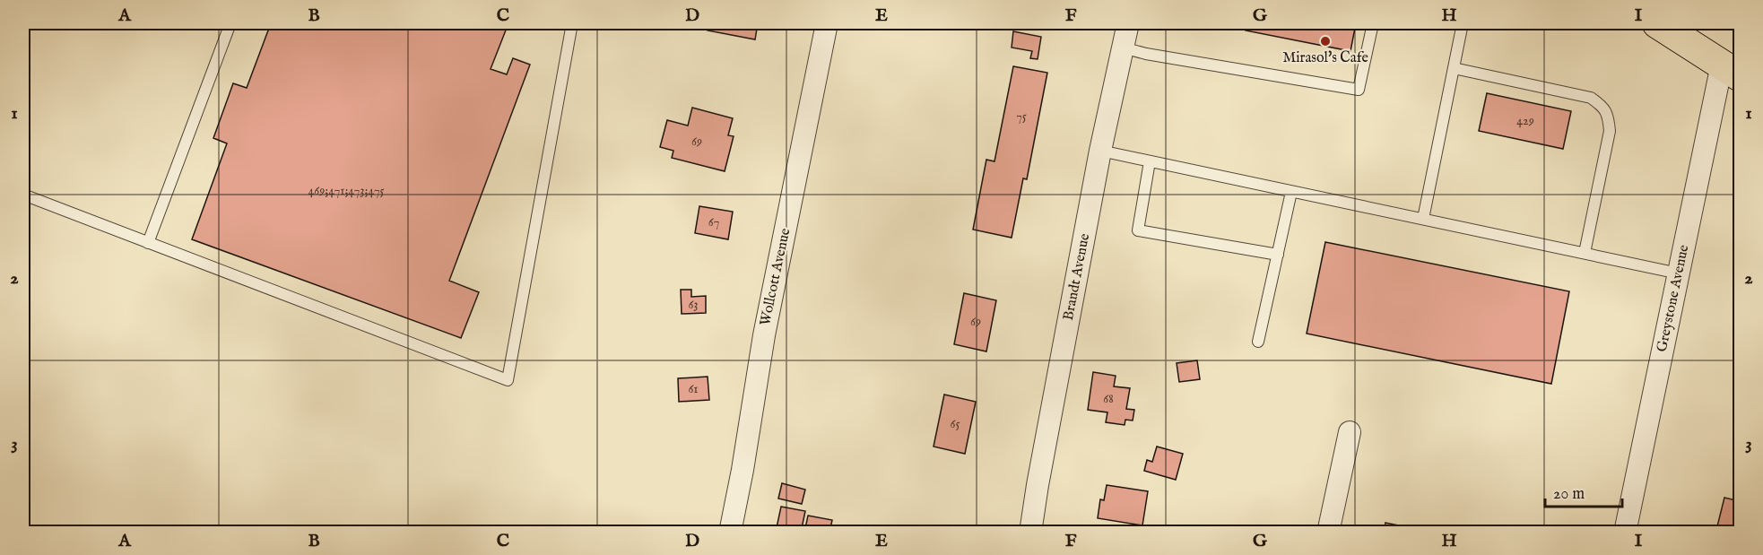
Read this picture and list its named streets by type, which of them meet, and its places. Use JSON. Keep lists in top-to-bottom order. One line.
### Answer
{"streets":{"street":["Wollcott Avenue","Brandt Avenue","Greystone Avenue"]},"places":["Mirasol's Cafe"],"house_numbers":["75","429","69","469;471;473;475","67","63","69","61","68","65"],"scale_bar":"20 m","grid":{"columns":["A","B","C","D","E","F","G","H","I"],"rows":["1","2","3"]}}
